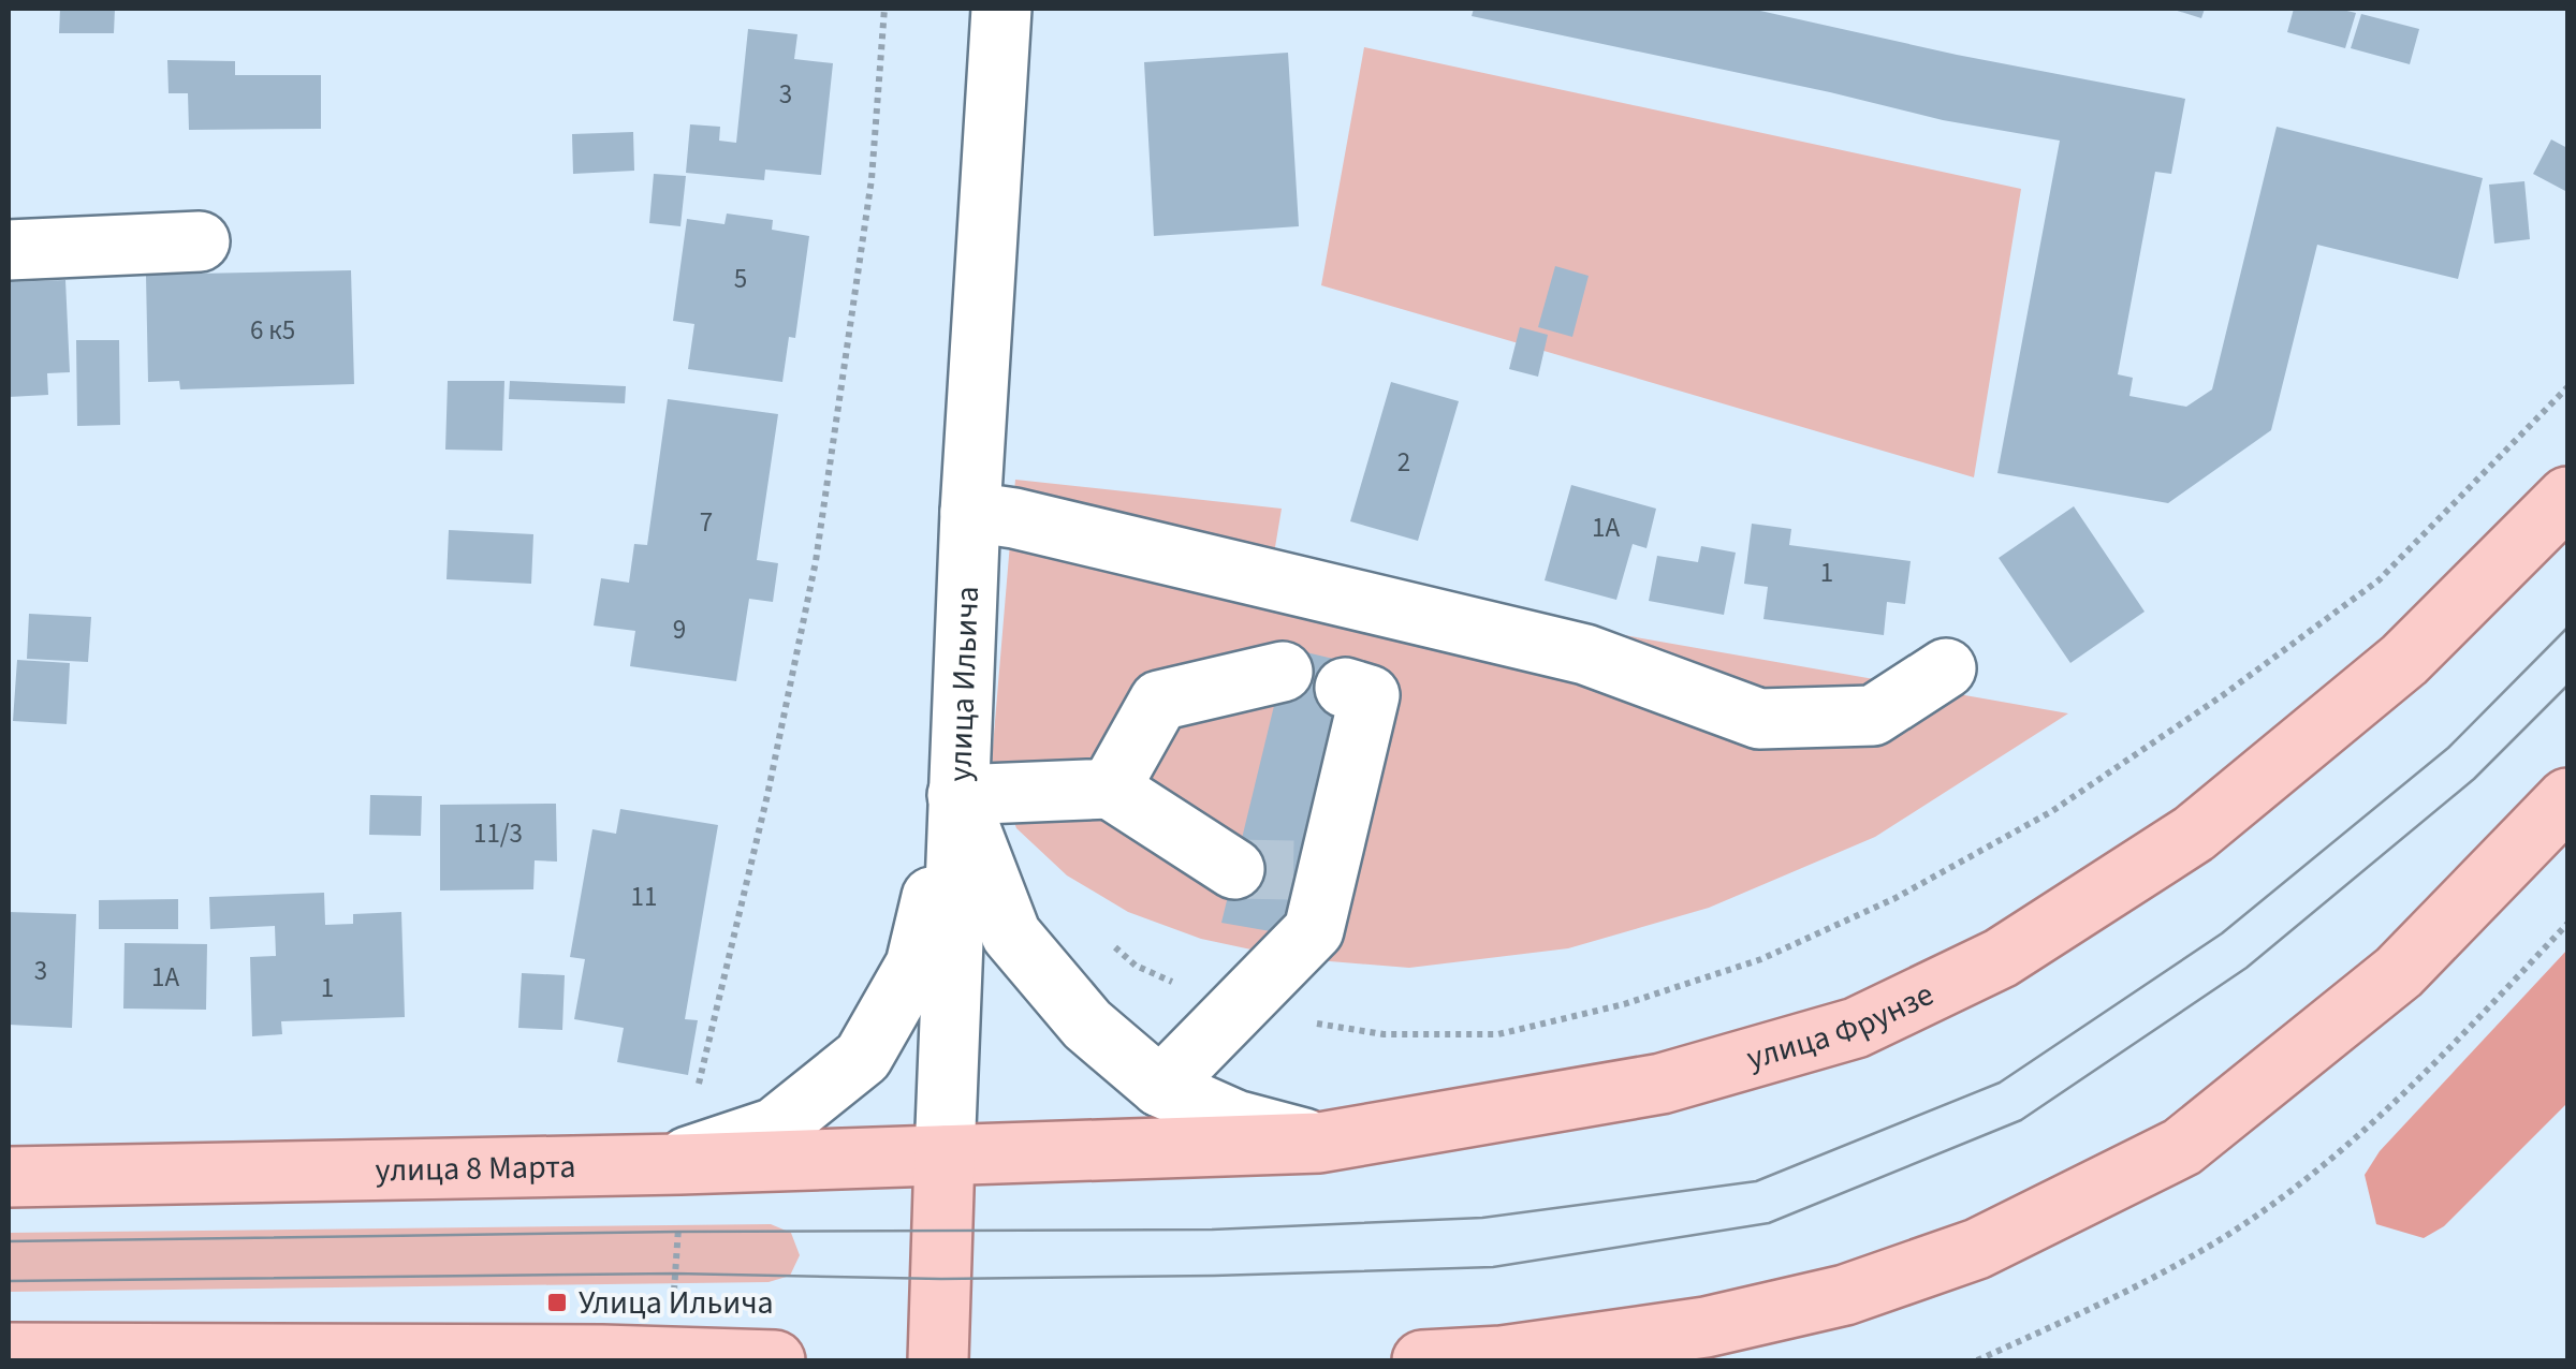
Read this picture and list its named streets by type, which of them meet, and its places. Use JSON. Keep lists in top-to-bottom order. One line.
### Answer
{"streets":{"main road":["улица Ильича","улица Фрунзе","улица 8 Марта"]},"crossings":[["улица Ильича","улица Фрунзе"],["улица Ильича","улица 8 Марта"],["улица Фрунзе","улица 8 Марта"]],"places":{"transit":["Улица Ильича"]},"house_numbers":["3","5","6 к5","2","7","1А","1","9","11/3","11","3","1А","1"]}
